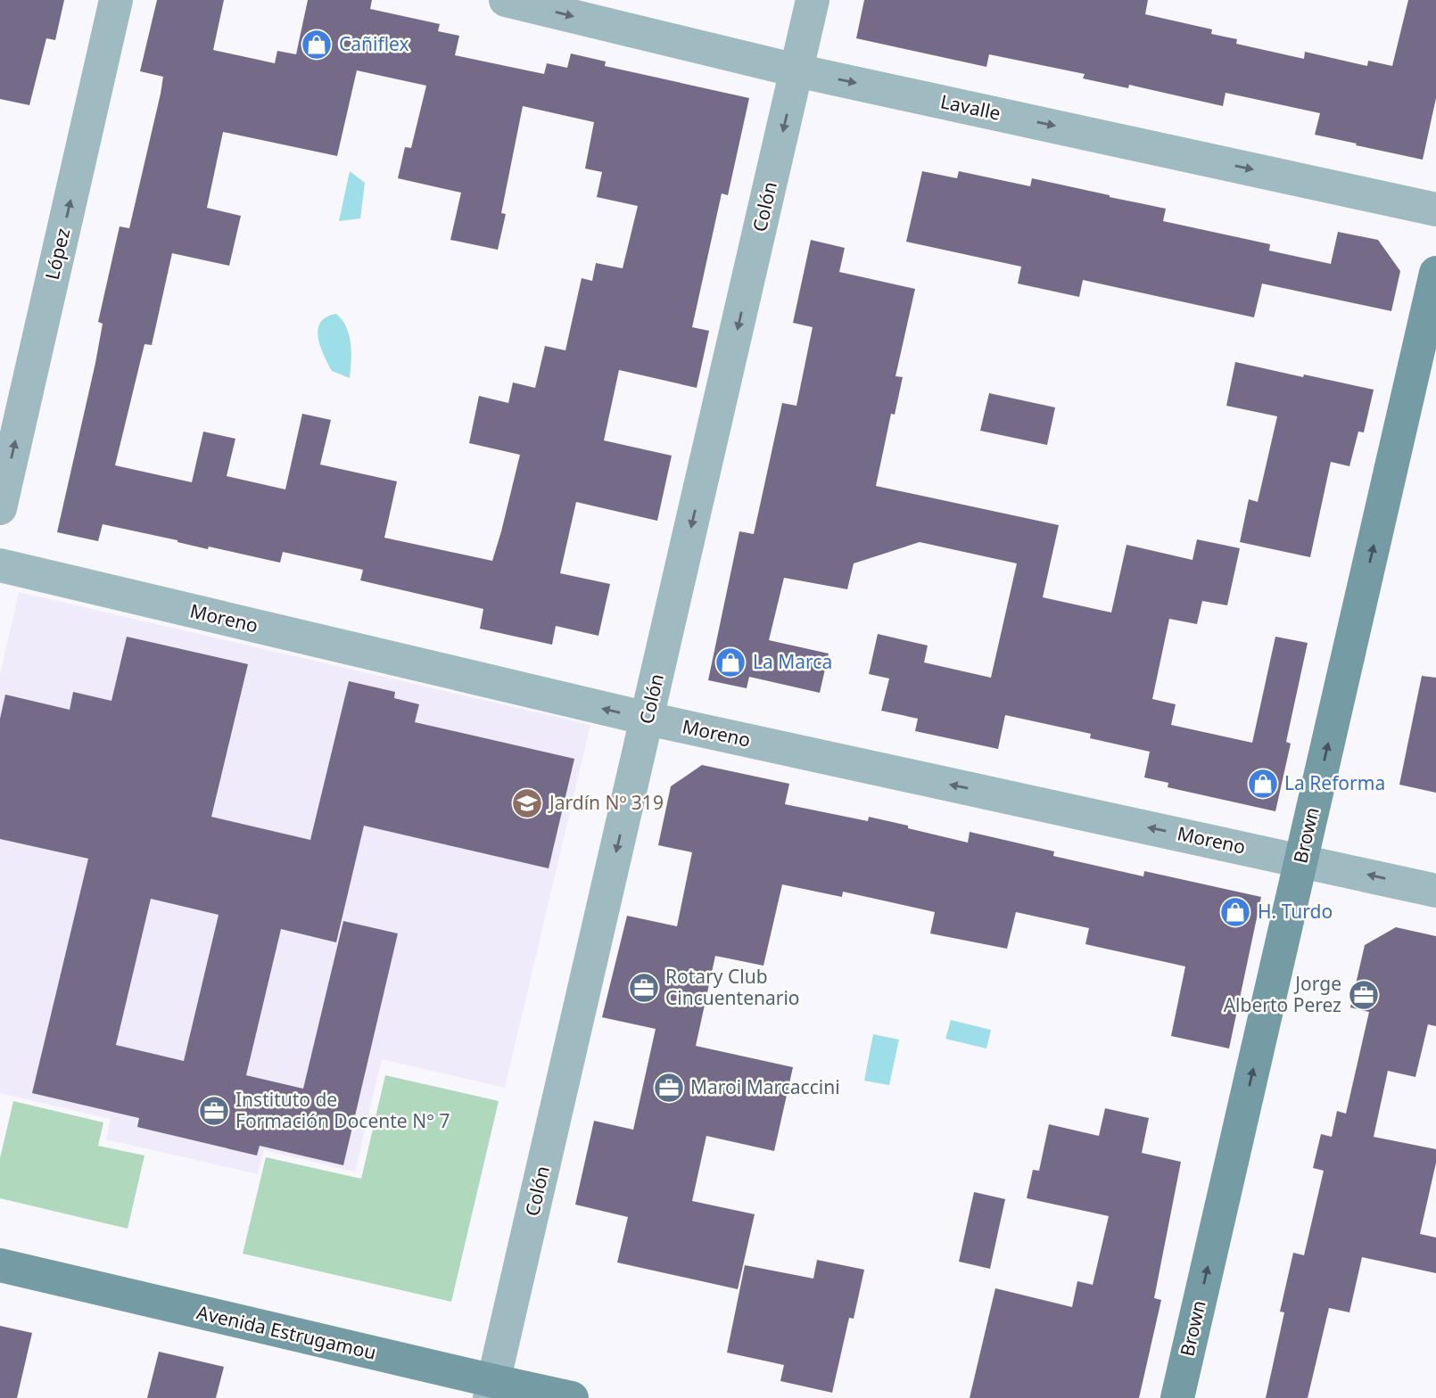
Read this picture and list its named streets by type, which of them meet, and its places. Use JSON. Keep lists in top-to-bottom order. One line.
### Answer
{"streets":{"street":["Lavalle","Colón","López","Moreno","Brown","Avenida Estrugamou"]},"crossings":[["Lavalle","Colón"],["Colón","Moreno"],["Colón","Avenida Estrugamou"],["Moreno","Brown"]],"one_way":["Lavalle","Colón","López","Moreno","Brown"],"places":{"shop":["Cañiflex","La Marca","La Reforma","H. Turdo"],"school or university":["Jardín Nº 319"],"office":["Rotary Club Cincuentenario","Jorge Alberto Perez","Maroi Marcaccini","Instituto de Formación Docente N° 7"]}}
